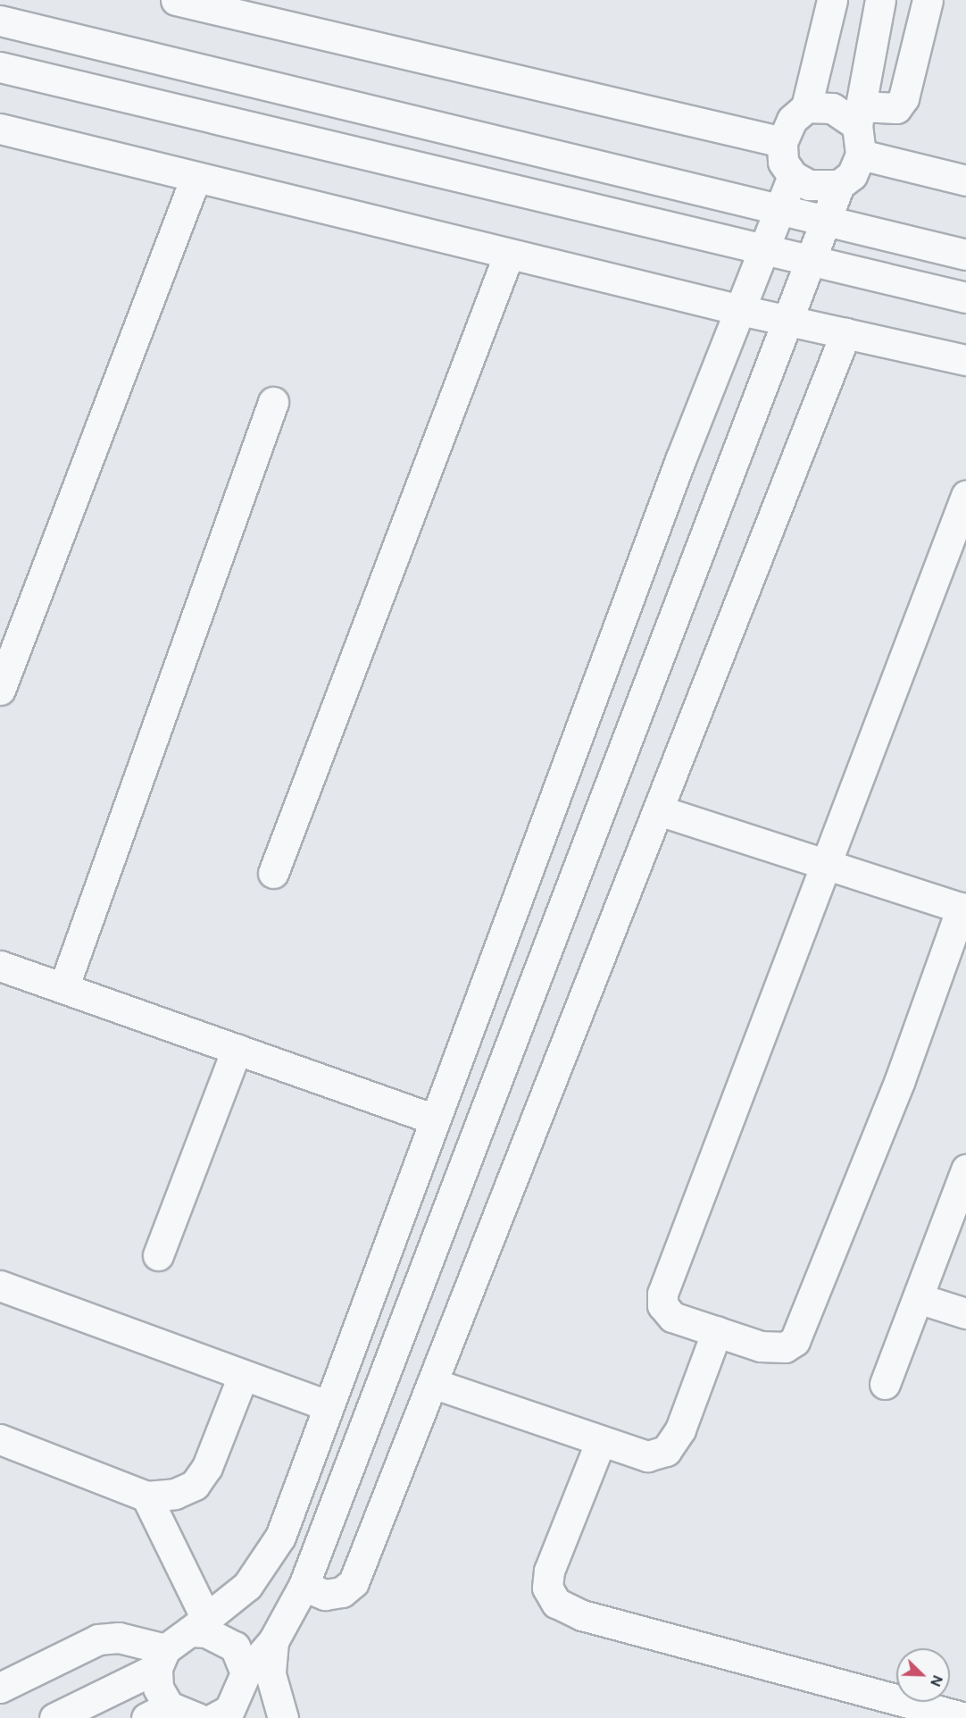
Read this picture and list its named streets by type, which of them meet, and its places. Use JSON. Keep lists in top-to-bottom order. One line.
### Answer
{"north":"bottom right"}
